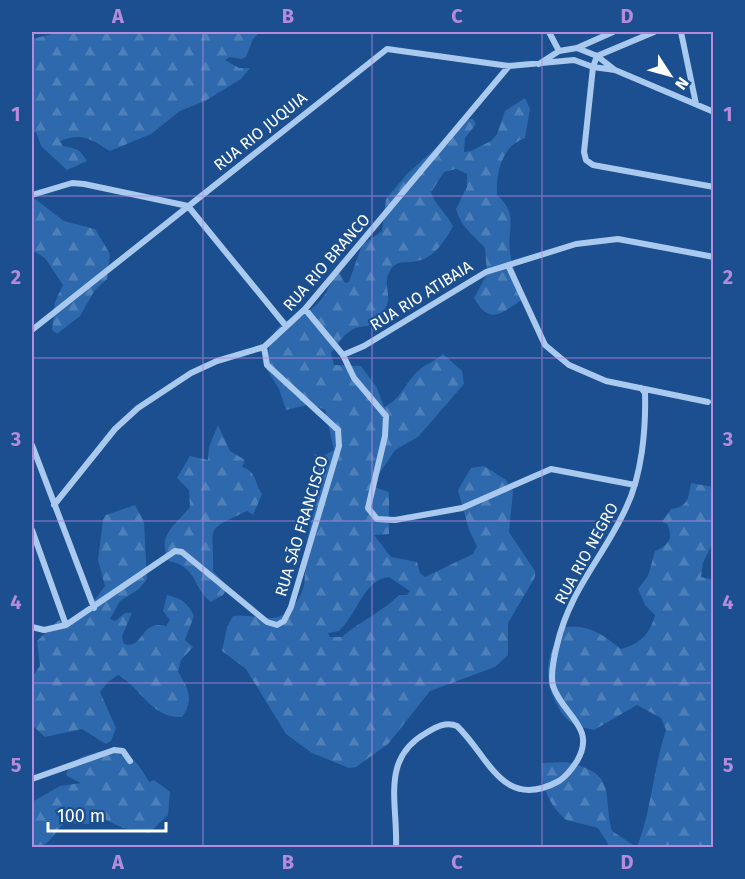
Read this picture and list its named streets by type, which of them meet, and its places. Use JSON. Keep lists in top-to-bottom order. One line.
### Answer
{"streets":{"street":["RUA RIO JUQUIA","RUA RIO BRANCO","RUA RIO ATIBAIA","RUA SÃO FRANCISCO","RUA RIO NEGRO"]},"crossings":[["RUA RIO JUQUIA","RUA RIO BRANCO"],["RUA RIO BRANCO","RUA SÃO FRANCISCO"]],"scale_bar":"100 m","north":"bottom right","grid":{"columns":["A","B","C","D"],"rows":["1","2","3","4","5"]}}
